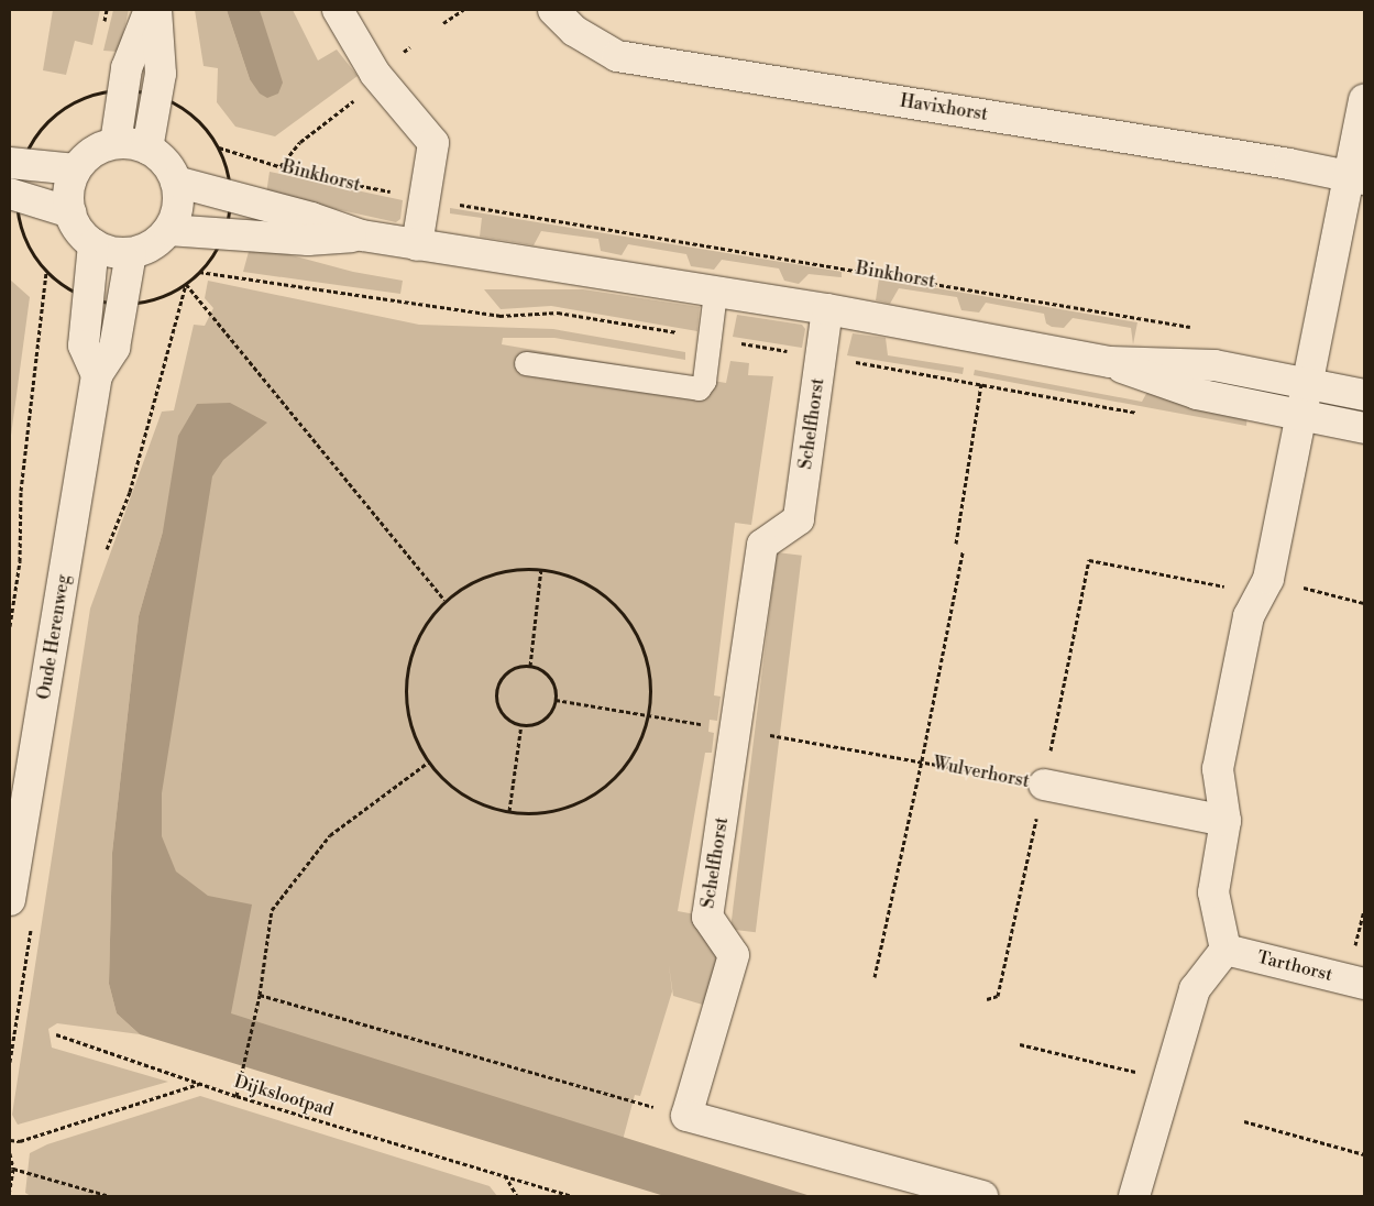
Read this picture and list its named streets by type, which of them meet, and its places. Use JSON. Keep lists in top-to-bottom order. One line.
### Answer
{"streets":{"street":["Havixhorst","Schelfhorst","Oude Herenweg","Wulverhorst","Tarthorst"],"path":["Binkhorst","Dijkslootpad"]},"crossings":[["Schelfhorst","Wulverhorst"]]}
